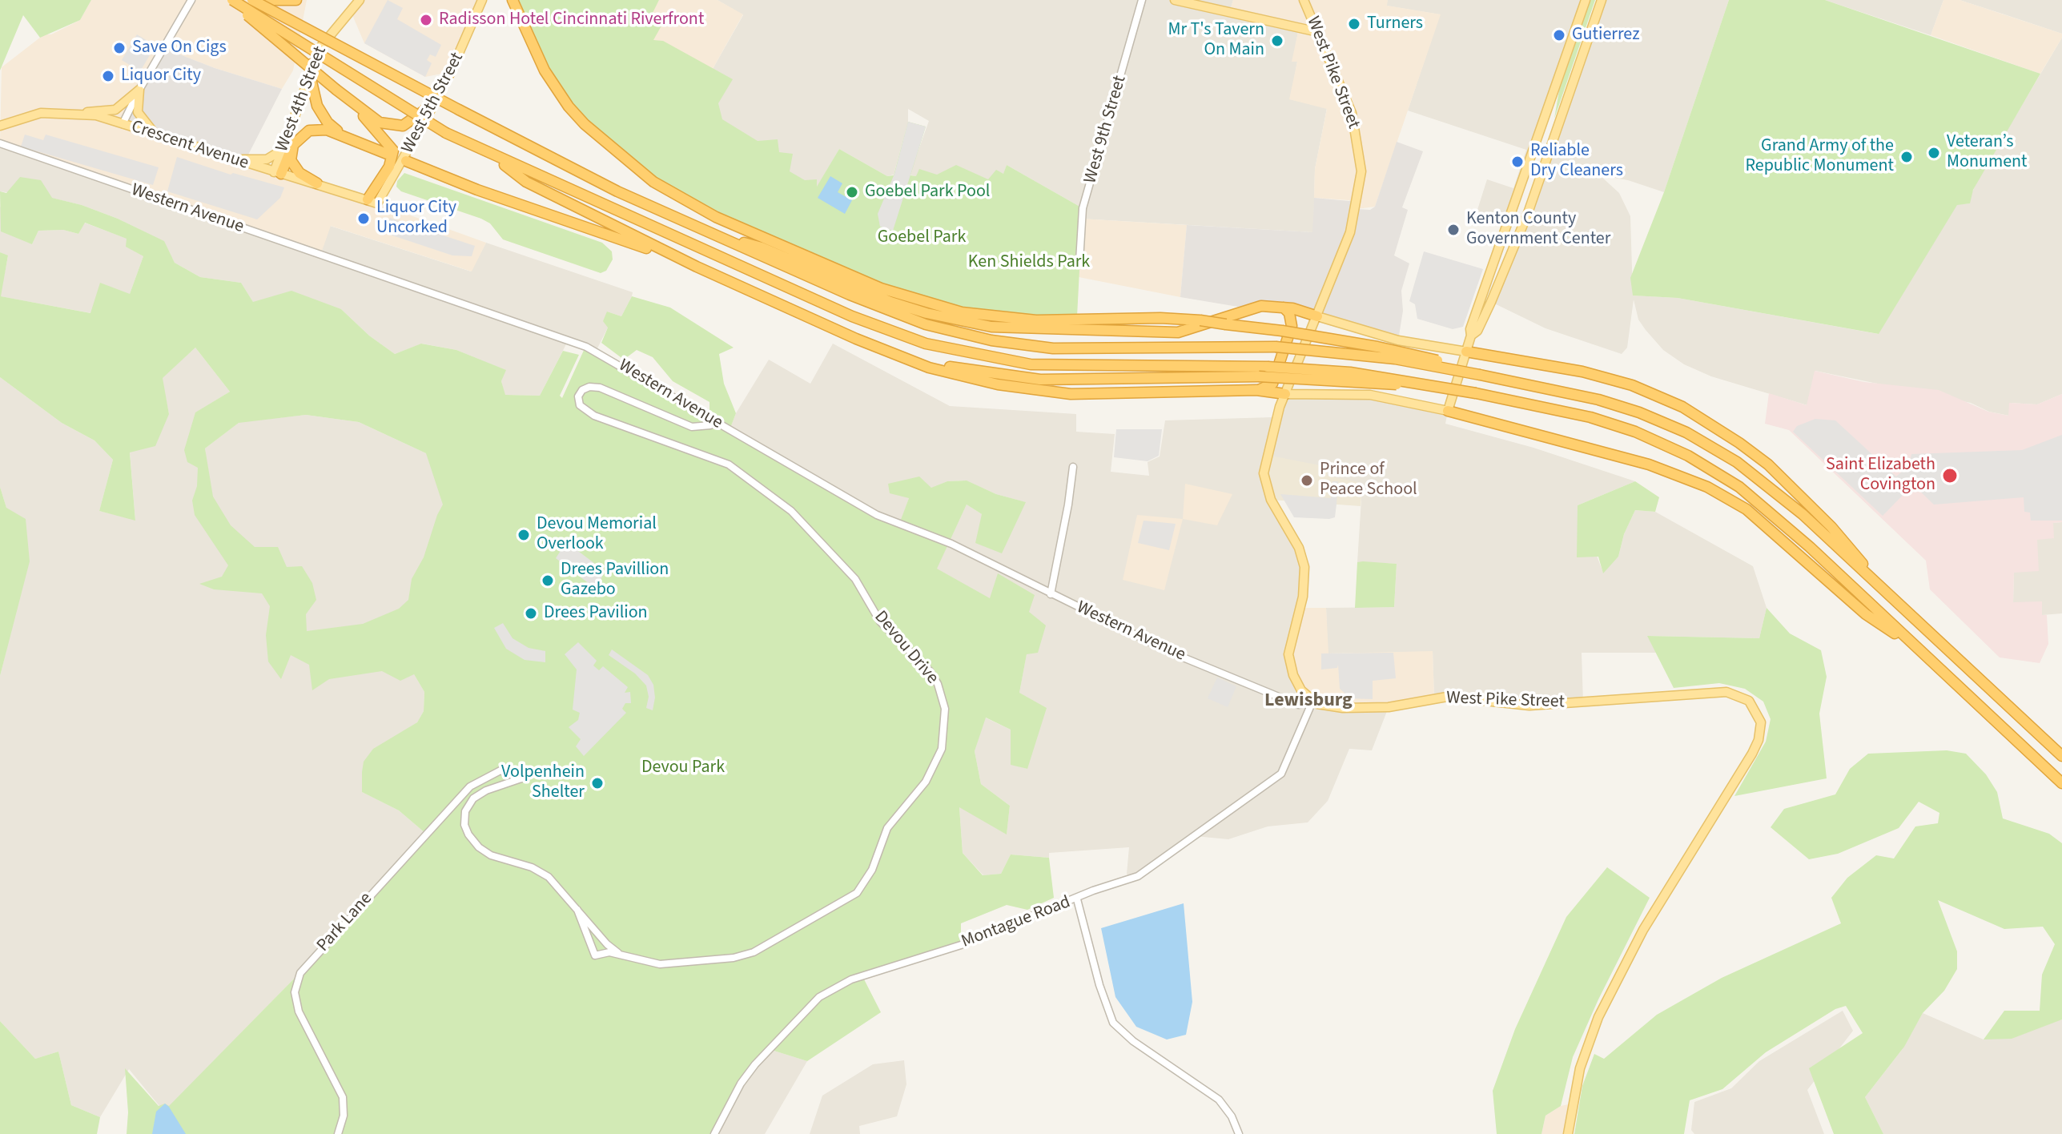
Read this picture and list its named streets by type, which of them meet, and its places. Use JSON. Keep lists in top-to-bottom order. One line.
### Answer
{"streets":{"main road":["West Pike Street","West 4th Street","West 5th Street","Crescent Avenue"],"street":["West 9th Street","Western Avenue","Devou Drive","Park Lane","Montague Road"]},"crossings":[["West Pike Street","Western Avenue"],["West Pike Street","Montague Road"],["West 5th Street","Crescent Avenue"],["Western Avenue","Devou Drive"],["Western Avenue","Montague Road"],["Devou Drive","Park Lane"]],"districts":["Lewisburg"],"parks":["Goebel Park","Ken Shields Park","Devou Park"],"places":["Radisson Hotel Cincinnati Riverfront","Turners","Gutierrez","Mr T's Tavern On Main","Save On Cigs","Liquor City","Veteran’s Monument","Grand Army of the Republic Monument","Reliable Dry Cleaners","Goebel Park Pool","Liquor City Uncorked","Kenton County Government Center","Saint Elizabeth Covington","Prince of Peace School","Devou Memorial Overlook","Drees Pavillion Gazebo","Drees Pavilion","Volpenhein Shelter"]}
